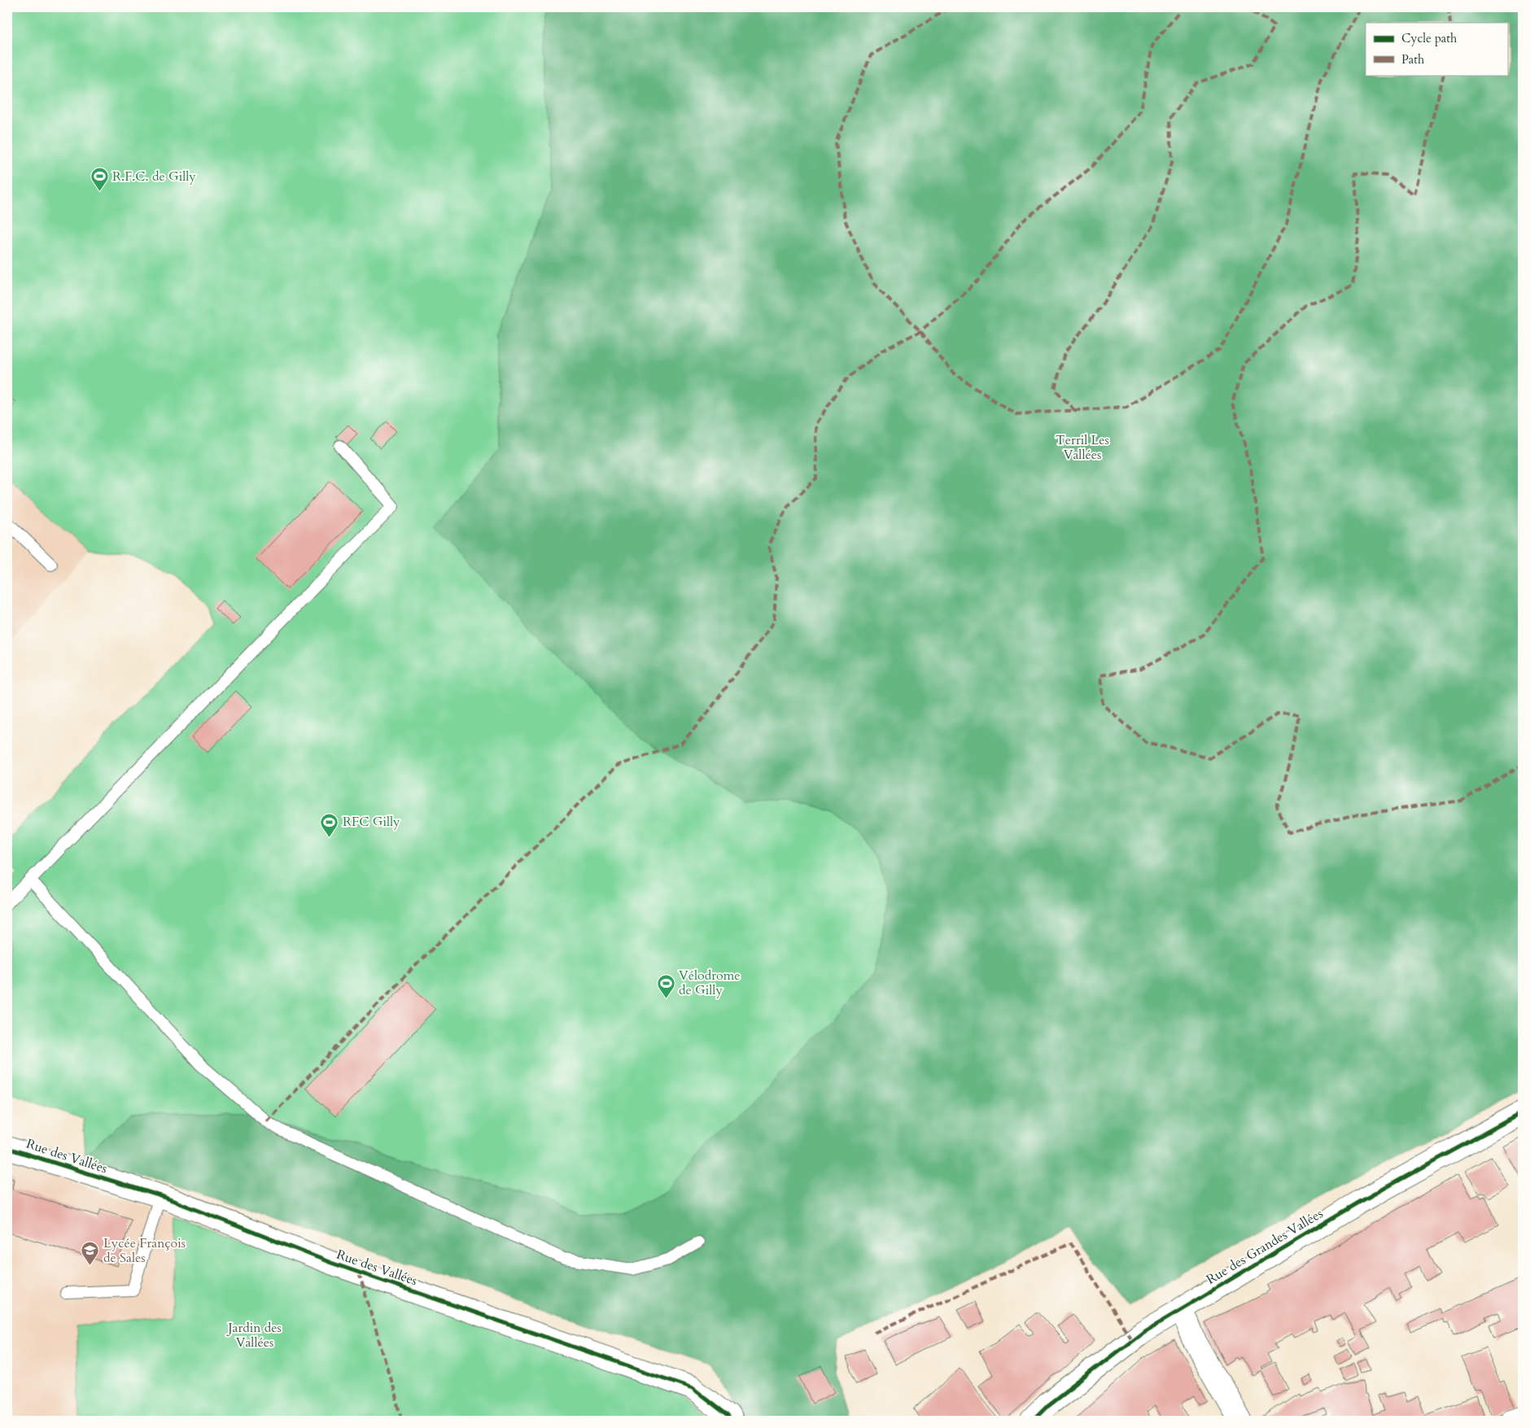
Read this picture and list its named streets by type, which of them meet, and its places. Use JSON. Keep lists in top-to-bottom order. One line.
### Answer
{"streets":{"street":["Rue des Vallées","Rue des Grandes Vallées"]},"parks":["Terril Les Vallées","Jardin des Vallées"],"places":{"sports":["R.F.C. de Gilly","RFC Gilly","Vélodrome de Gilly"],"school or university":["Lycée François de Sales"]},"legend":["Cycle path","Path"]}
